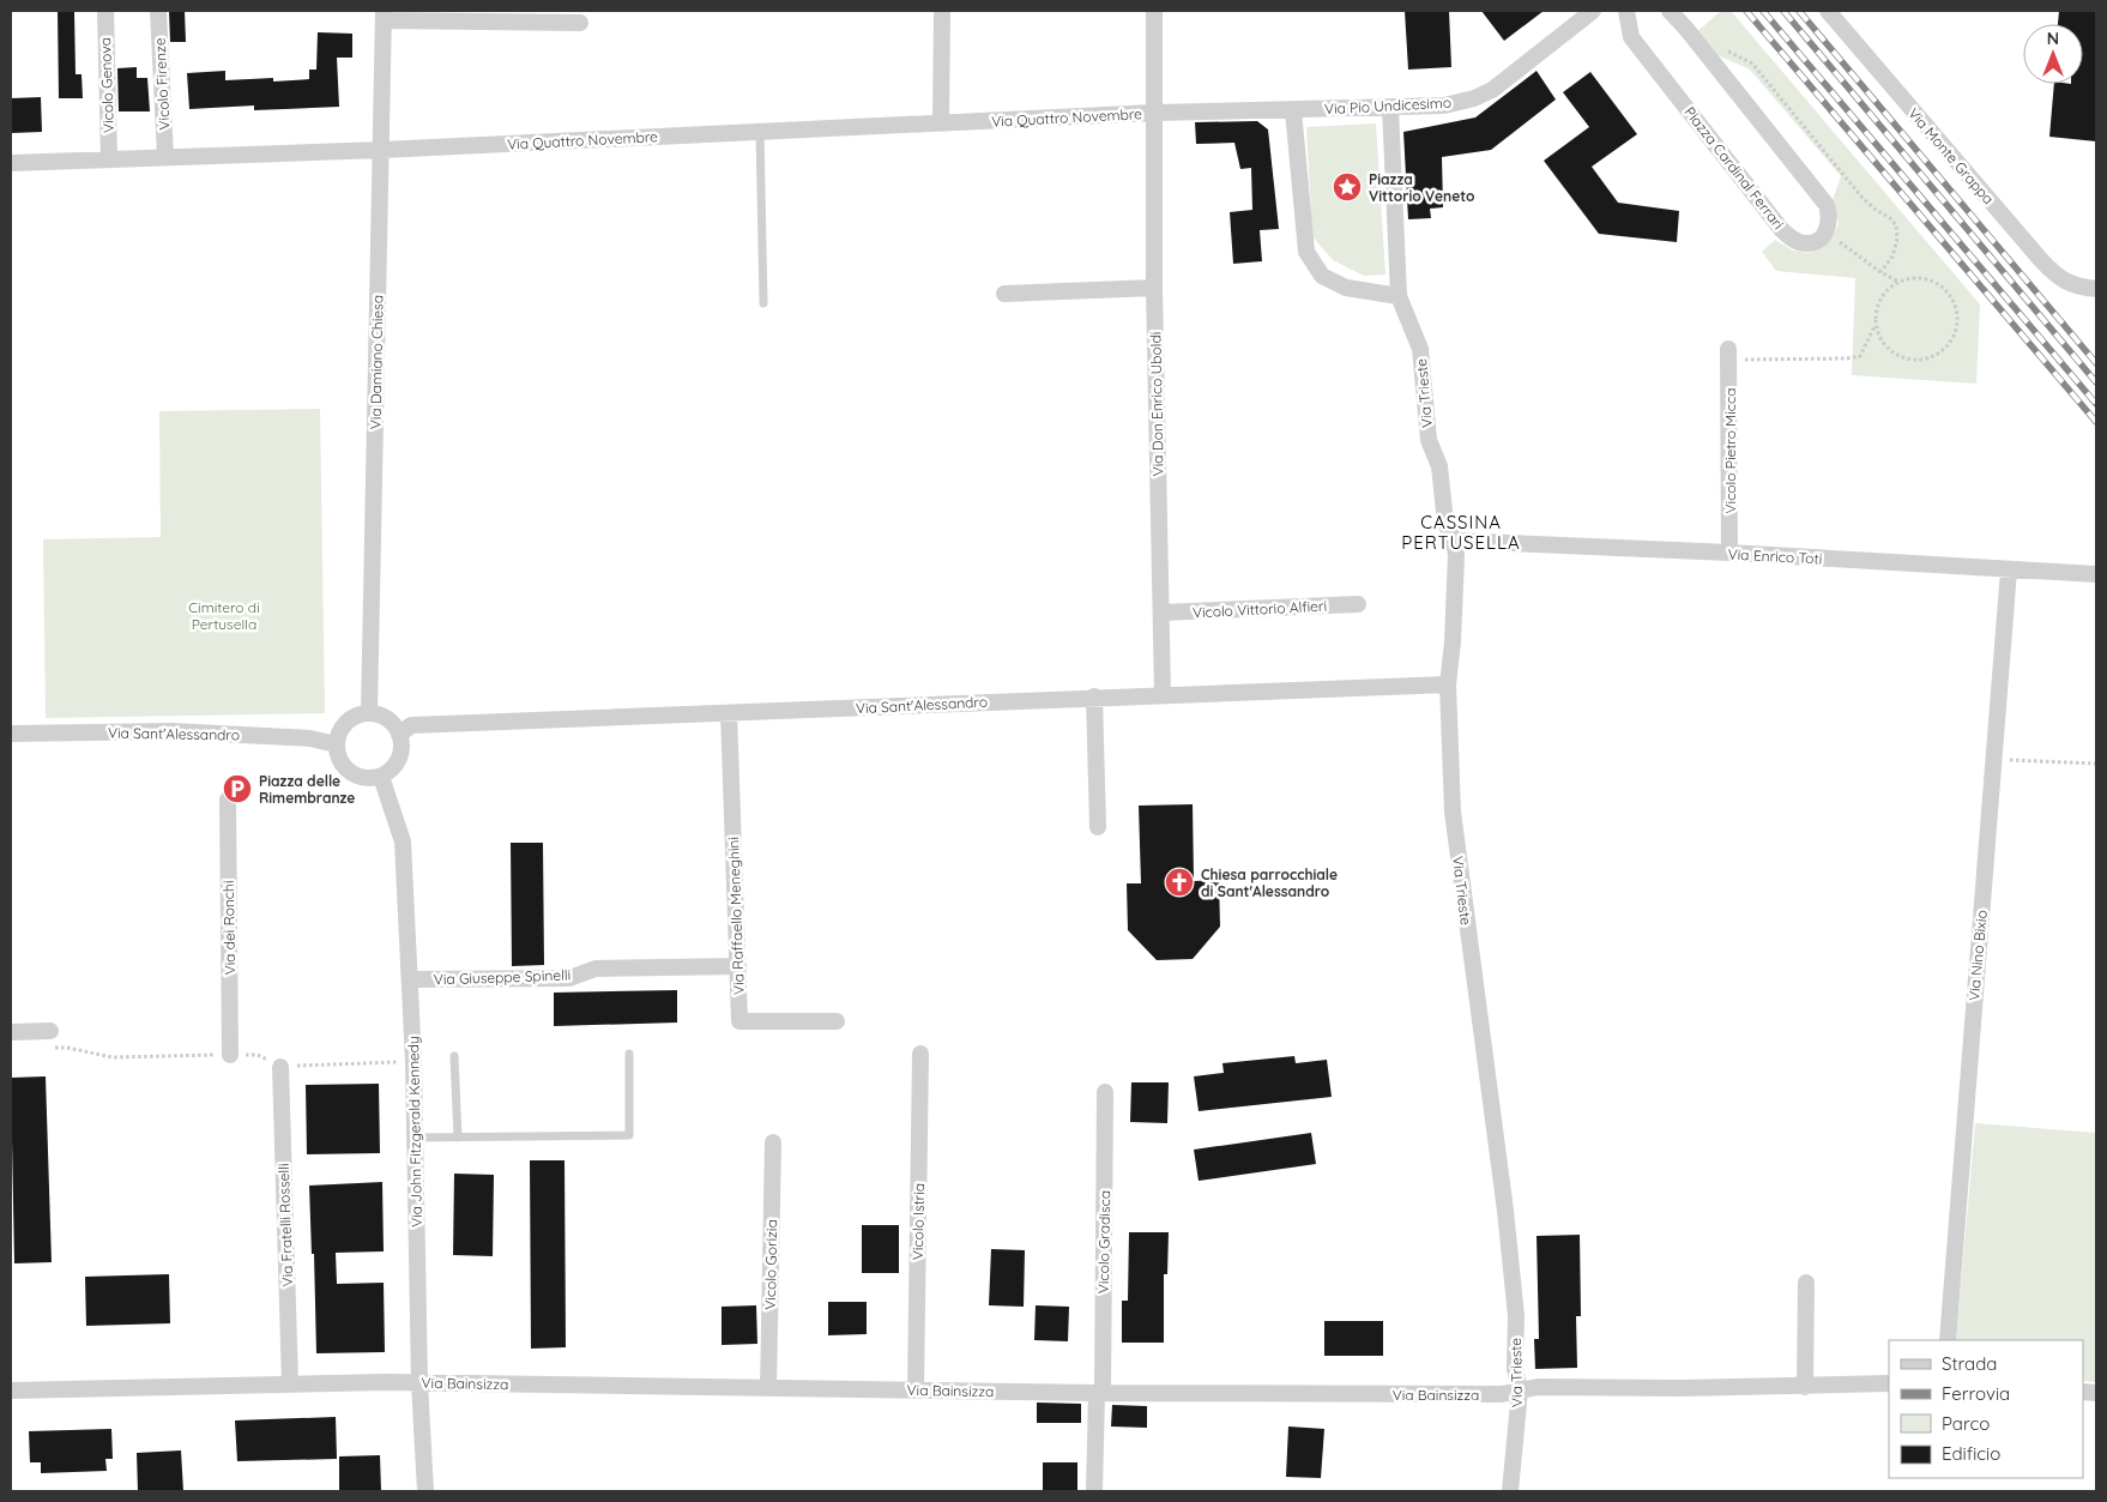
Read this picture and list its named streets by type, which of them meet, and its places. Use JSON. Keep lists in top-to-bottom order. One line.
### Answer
{"streets":{"street":["Vicolo Firenze","Vicolo Genova","Via Pio Undicesimo","Via Quattro Novembre","Via Monte Grappa","Piazza Cardinal Ferrari","Via Damiano Chiesa","Via Trieste","Via Don Enrico Uboldi","Vicolo Pietro Micca","Via Enrico Toti","Vicolo Vittorio Alfieri","Via Sant'Alessandro","Via Raffaello Meneghini","Via dei Ronchi","Via Nino Bixio","Via Giuseppe Spinelli","Via John Fitzgerald Kennedy","Vicolo Istria","Via Fratelli Rosselli","Vicolo Gradisca","Vicolo Gorizia","Via Bainsizza"]},"crossings":[["Vicolo Firenze","Via Quattro Novembre"],["Vicolo Genova","Via Quattro Novembre"],["Via Pio Undicesimo","Via Quattro Novembre"],["Via Pio Undicesimo","Via Don Enrico Uboldi"],["Via Quattro Novembre","Via Damiano Chiesa"],["Via Quattro Novembre","Via Don Enrico Uboldi"],["Via Damiano Chiesa","Via Sant'Alessandro"],["Via Damiano Chiesa","Via John Fitzgerald Kennedy"],["Via Trieste","Via Enrico Toti"],["Via Trieste","Via Sant'Alessandro"],["Via Trieste","Via Bainsizza"],["Via Don Enrico Uboldi","Vicolo Vittorio Alfieri"],["Via Don Enrico Uboldi","Via Sant'Alessandro"],["Vicolo Pietro Micca","Via Enrico Toti"],["Via Enrico Toti","Via Nino Bixio"],["Via Sant'Alessandro","Via Raffaello Meneghini"],["Via Sant'Alessandro","Via John Fitzgerald Kennedy"],["Via Raffaello Meneghini","Via Giuseppe Spinelli"],["Via Giuseppe Spinelli","Via John Fitzgerald Kennedy"],["Via John Fitzgerald Kennedy","Via Bainsizza"],["Vicolo Istria","Via Bainsizza"],["Via Fratelli Rosselli","Via Bainsizza"],["Vicolo Gradisca","Via Bainsizza"],["Vicolo Gorizia","Via Bainsizza"]],"districts":["CASSINA PERTUSELLA"],"parks":["Cimitero di Pertusella"],"places":{"place":["Piazza Vittorio Veneto"],"parking":["Piazza delle Rimembranze"],"church":["Chiesa parrocchiale di Sant'Alessandro"]},"legend":["Strada","Ferrovia","Parco","Edificio"],"north":"top"}
